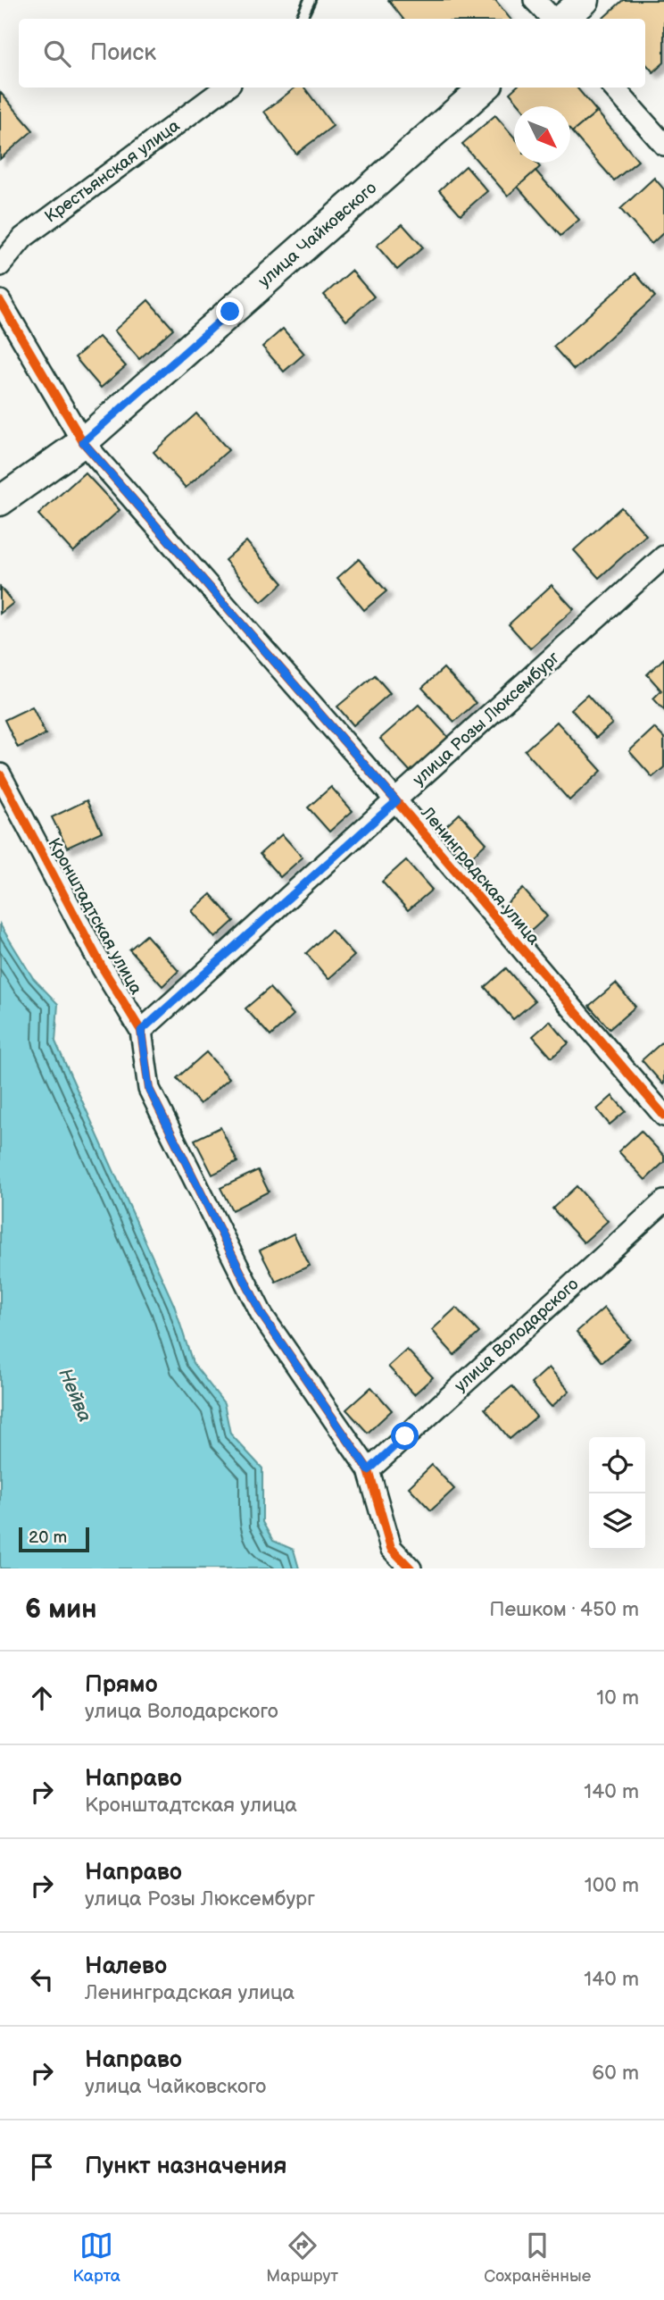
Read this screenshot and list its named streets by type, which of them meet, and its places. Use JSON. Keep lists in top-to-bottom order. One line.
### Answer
{"streets":{"main road":["улица Чайковского"],"street":["Крестьянская улица","улица Розы Люксембург","Ленинградская улица","Кронштадтская улица","улица Володарского"]},"crossings":[["улица Чайковского","Ленинградская улица"],["улица Розы Люксембург","Ленинградская улица"],["улица Розы Люксембург","Кронштадтская улица"],["Кронштадтская улица","улица Володарского"]],"water":["Нейва"],"scale_bar":"20 m","north":"bottom right","page":{"search":"Поиск","scale":"20 m","heading":["6 мин","Пешком · 450 m"],"list":[["Прямо","улица Володарского","10 m"],["Направо","Кронштадтская улица","140 m"],["Направо","улица Розы Люксембург","100 m"],["Налево","Ленинградская улица","140 m"],["Направо","улица Чайковского","60 m"],"Пункт назначения"],"nav":["Карта","Маршрут","Сохранённые"]}}
